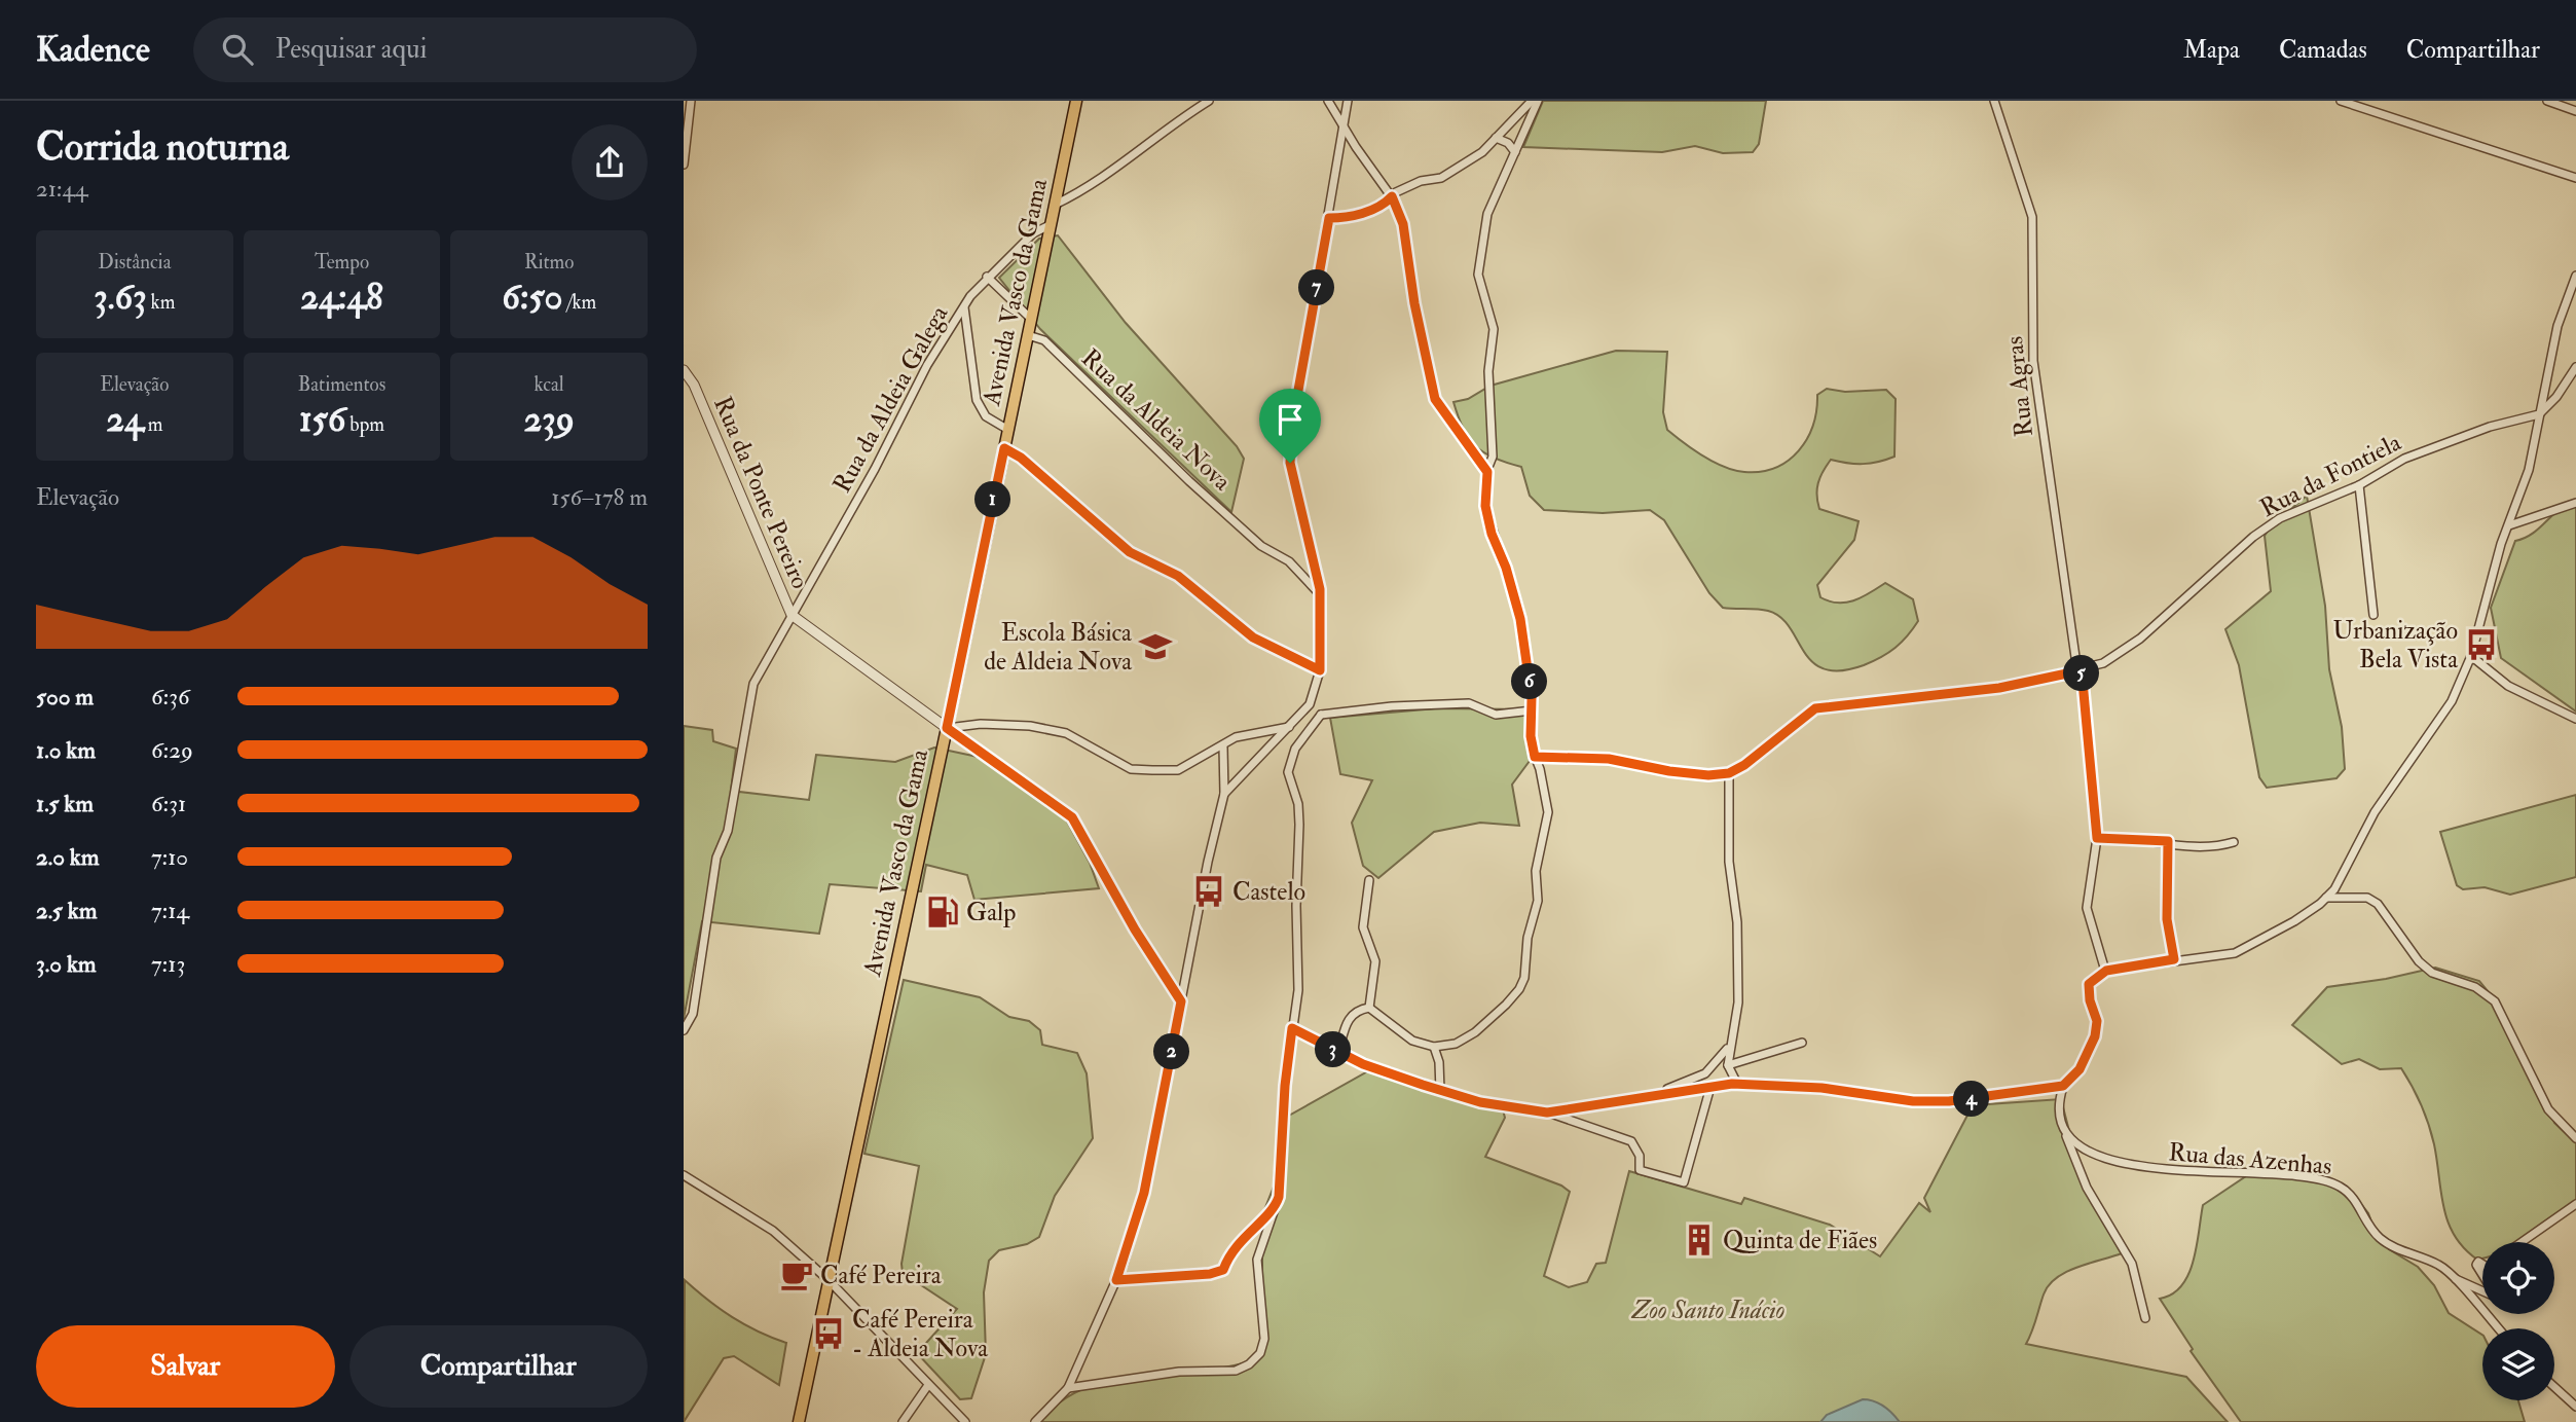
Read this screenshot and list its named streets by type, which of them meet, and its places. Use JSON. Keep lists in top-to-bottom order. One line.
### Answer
{"streets":{"main road":["Avenida Vasco da Gama"],"street":["Rua Agras","Rua da Aldeia Galega","Rua da Aldeia Nova","Rua da Fontiela","Rua da Ponte Pereiro","Rua das Azenhas"]},"crossings":[["Avenida Vasco da Gama","Rua da Aldeia Galega"],["Avenida Vasco da Gama","Rua da Aldeia Nova"],["Avenida Vasco da Gama","Rua da Ponte Pereiro"],["Rua Agras","Rua da Fontiela"],["Rua da Aldeia Galega","Rua da Ponte Pereiro"]],"parks":["Zoo Santo Inácio"],"places":{"bus stop":["Urbanização Bela Vista","Castelo","Café Pereira - Aldeia Nova"],"school or university":["Escola Básica de Aldeia Nova"],"fuel station":["Galp"],"building":["Quinta de Fiães"],"cafe":["Café Pereira"]},"page":{"header":"Kadence","search":"Pesquisar aqui","nav":["Mapa","Camadas","Compartilhar"],"heading":["Corrida noturna","21:44"],"stats":[["Distância","3.63 km"],["Tempo","24:48"],["Ritmo","6:50 /km"],["Elevação","24 m"],["Batimentos","156 bpm"],["kcal","239"]],"pins":["7","1","5","6","3","2","4"],"chart":["Elevação","156–178 m"],"list":[{"name":"500 m","note":"6:36"},{"name":"1.0 km","note":"6:29"},{"name":"1.5 km","note":"6:31"},{"name":"2.0 km","note":"7:10"},{"name":"2.5 km","note":"7:14"},{"name":"3.0 km","note":"7:13"}],"buttons":["Salvar","Compartilhar"]}}
